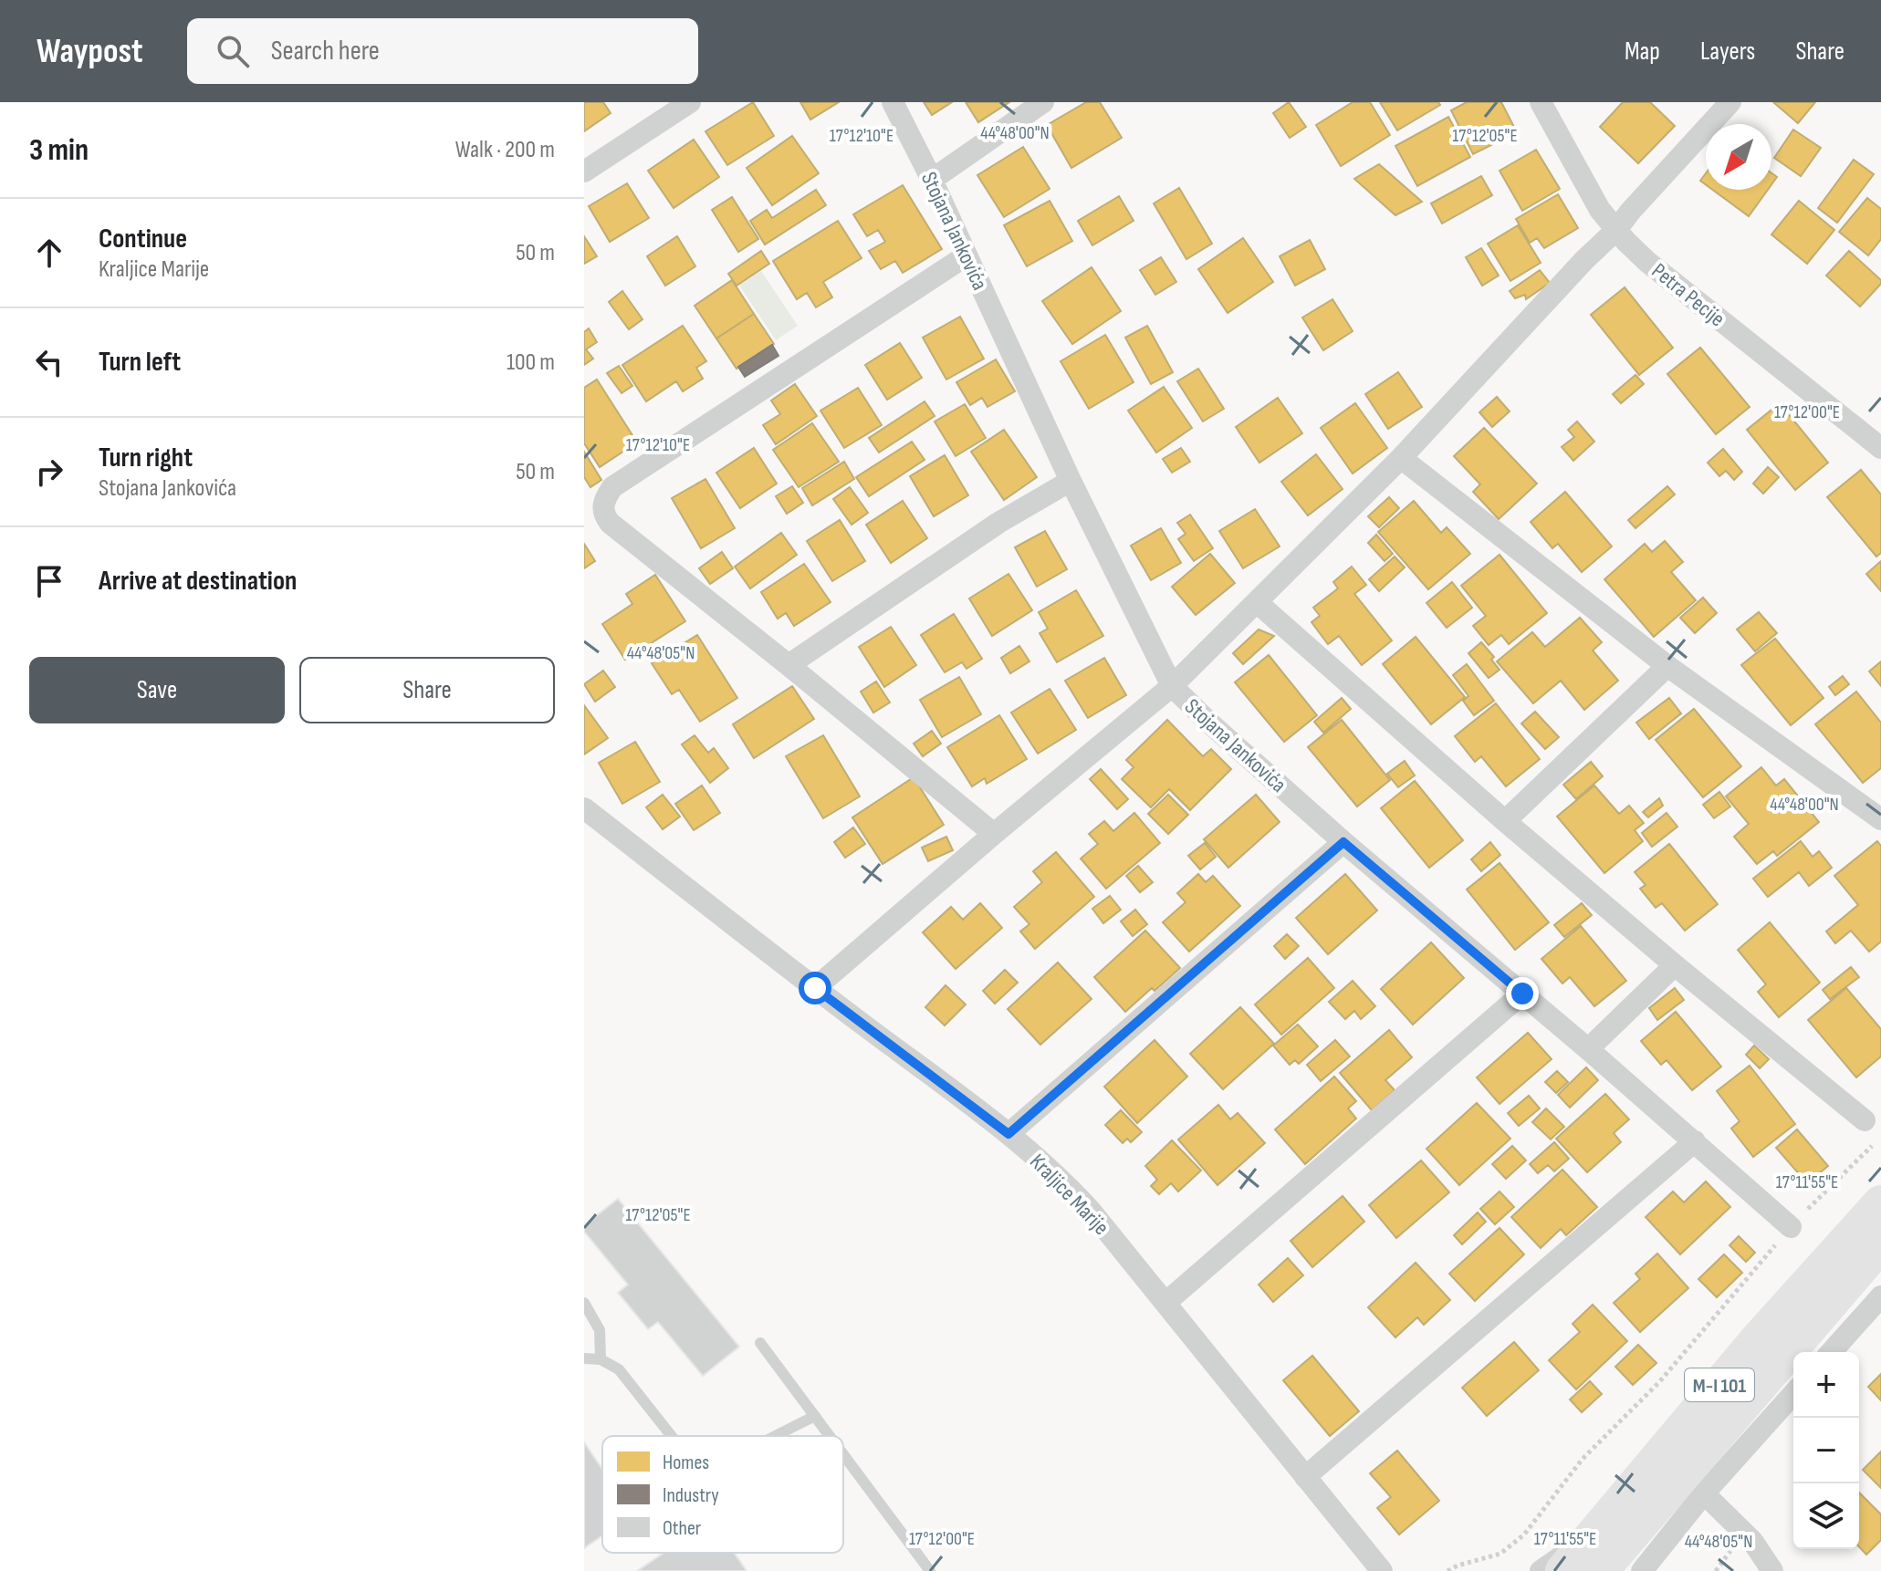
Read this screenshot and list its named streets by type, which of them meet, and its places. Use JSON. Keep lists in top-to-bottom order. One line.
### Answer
{"streets":{"main road":["M-I 101"],"street":["Stojana Jankovića","Petra Pecije","Kraljice Marije"]},"legend":["Homes","Industry","Other"],"north":"bottom left","page":{"header":"Waypost","search":"Search here","nav":["Map","Layers","Share"],"heading":["3 min","Walk · 200 m"],"list":[["Continue","Kraljice Marije","50 m"],["Turn left","100 m"],["Turn right","Stojana Jankovića","50 m"],"Arrive at destination"],"buttons":["Save","Share"],"map_buttons":["+","−"]},"coordinates":["44°48'00\"N","17°12'10\"E","17°12'05\"E","17°12'00\"E","44°48'05\"N","17°11'55\"E"]}
